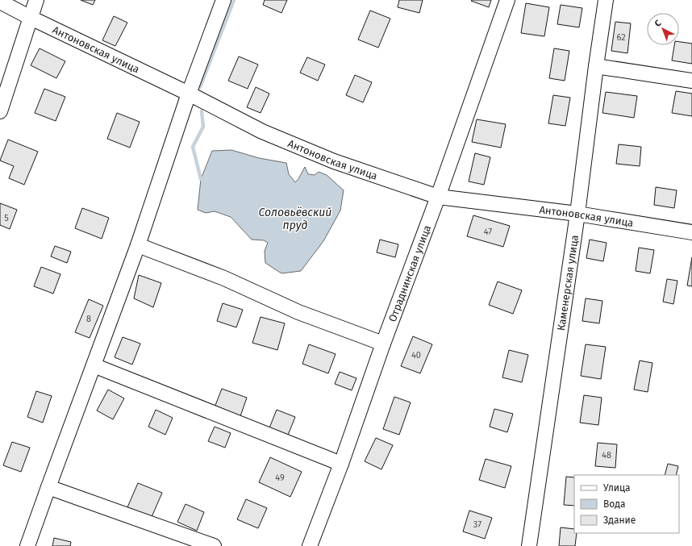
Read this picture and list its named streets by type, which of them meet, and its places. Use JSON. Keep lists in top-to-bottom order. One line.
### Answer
{"streets":{"street":["Антоновская улица","Отраднинская улица","Каменерская улица"]},"crossings":[["Антоновская улица","Отраднинская улица"],["Антоновская улица","Каменерская улица"]],"water":["Соловьёвский пруд"],"house_numbers":["62","5","47","8","40","48","49","37"],"legend":["Улица","Вода","Здание"],"north":"top left"}
